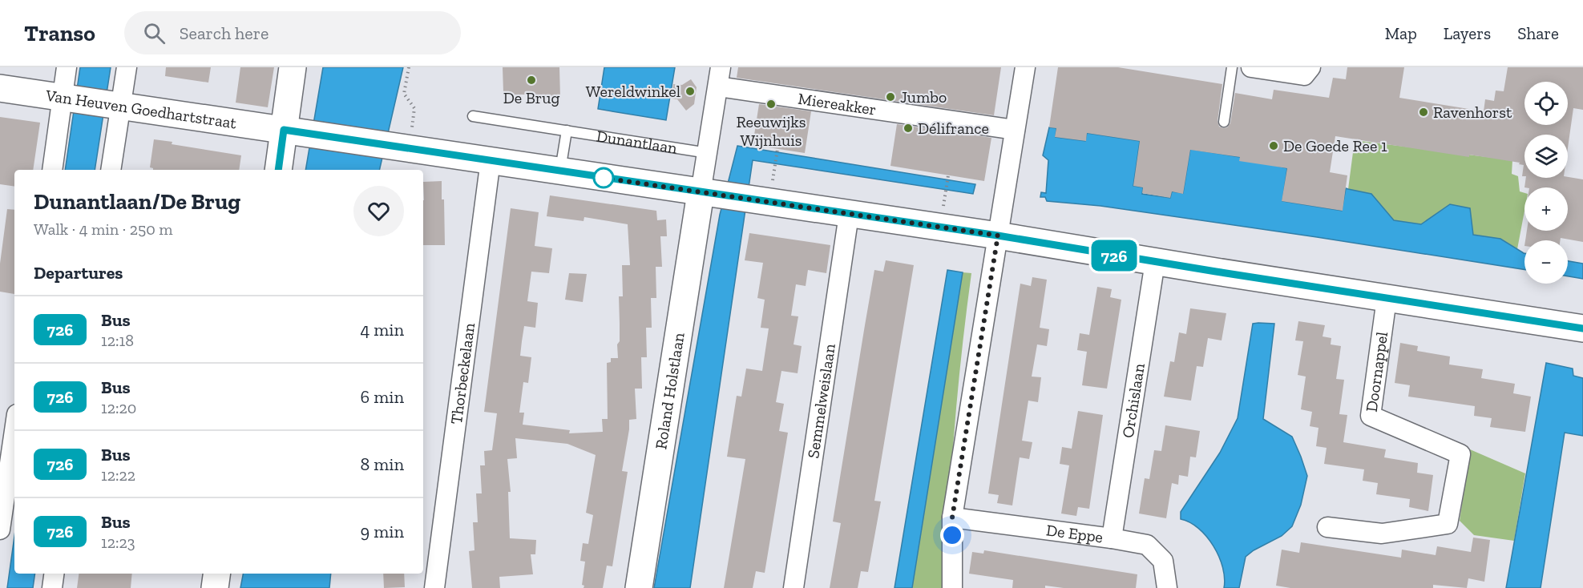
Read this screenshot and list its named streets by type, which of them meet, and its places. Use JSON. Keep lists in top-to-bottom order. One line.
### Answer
{"streets":{"street":["Miereakker","Van Heuven Goedhartstraat","Doornappel","Thorbeckelaan","Roland Holstlaan","Orchislaan","Semmelweislaan","De Eppe"],"lane":["Dunantlaan"]},"crossings":[["Orchislaan","De Eppe"]],"places":["De Brug","Wereldwinkel","Jumbo","Reeuwijks Wijnhuis","Ravenhorst","Délifrance","De Goede Ree 1"],"lines":["bus line 726"],"page":{"header":"Transo","search":"Search here","nav":["Map","Layers","Share"],"on_map":"726","map_buttons":["+","−"],"heading":[["Dunantlaan/De Brug","Walk · 4 min · 250 m"],"Departures"],"list":[{"mark":"726","name":"Bus","note":"12:18","value":"4 min"},{"mark":"726","name":"Bus","note":"12:20","value":"6 min"},{"mark":"726","name":"Bus","note":"12:22","value":"8 min"},{"mark":"726","name":"Bus","note":"12:23","value":"9 min"}]}}
